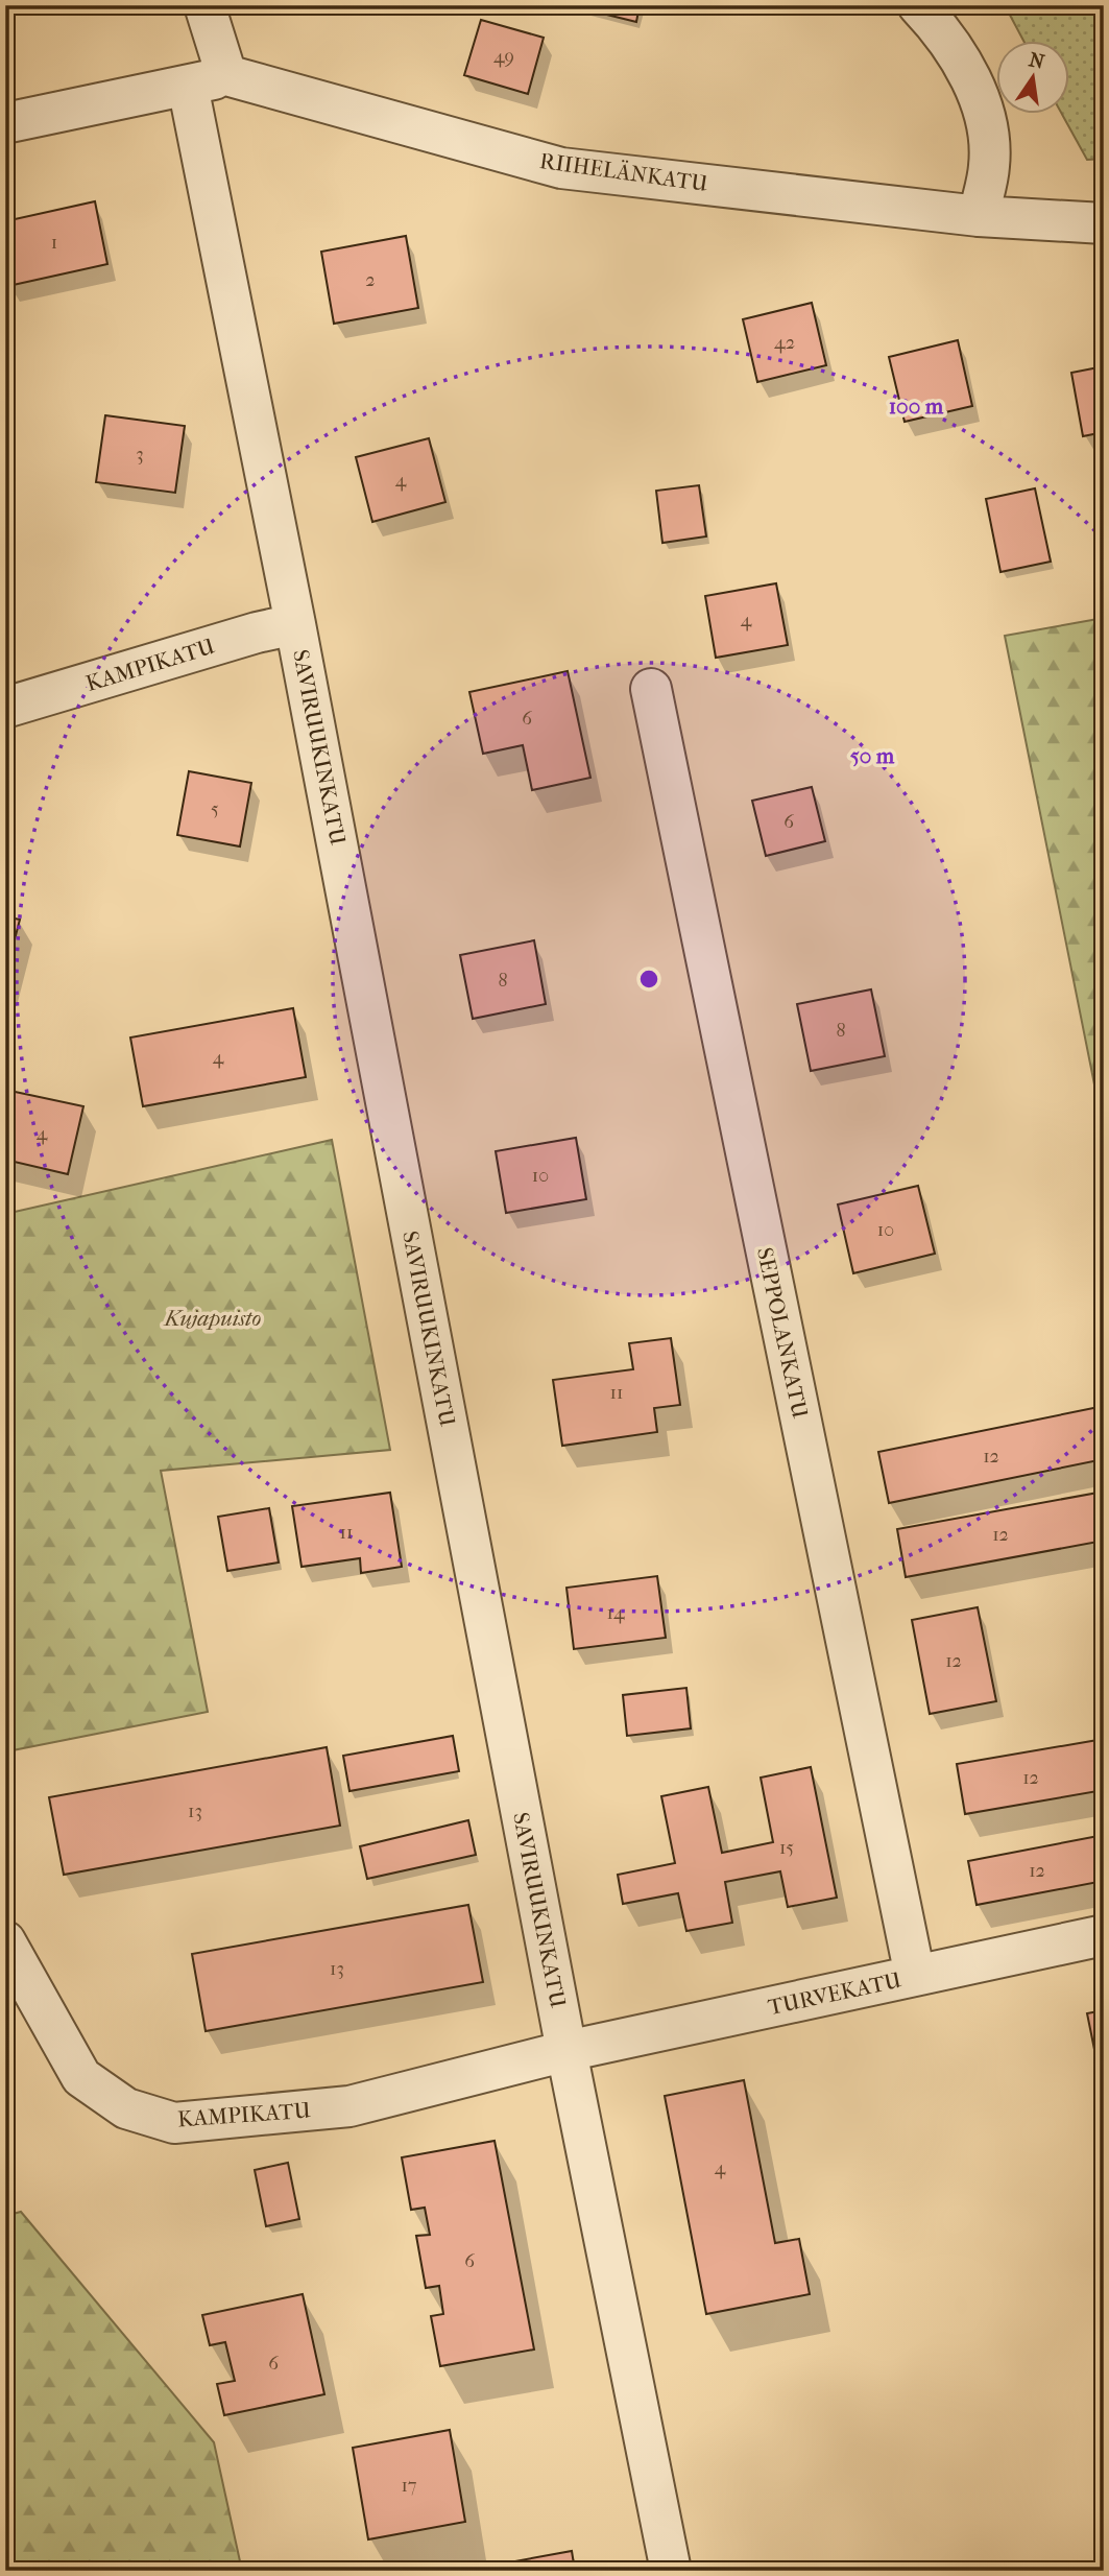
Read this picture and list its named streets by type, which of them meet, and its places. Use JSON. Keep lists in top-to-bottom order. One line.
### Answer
{"streets":{"street":["RIIHELÄNKATU","KAMPIKATU","SAVIRUUKINKATU","SEPPOLANKATU","TURVEKATU"]},"crossings":[["KAMPIKATU","SAVIRUUKINKATU"],["KAMPIKATU","TURVEKATU"],["SAVIRUUKINKATU","TURVEKATU"],["SEPPOLANKATU","TURVEKATU"]],"parks":["Kujapuisto"],"house_numbers":["49","1","2","42","3","4","4","6","5","6","8","8","4","4","10","10","11","12","11","12","14","12","12","13","15","12","13","4","6","6","17"],"north":"top","rings":["100 m","50 m"]}
